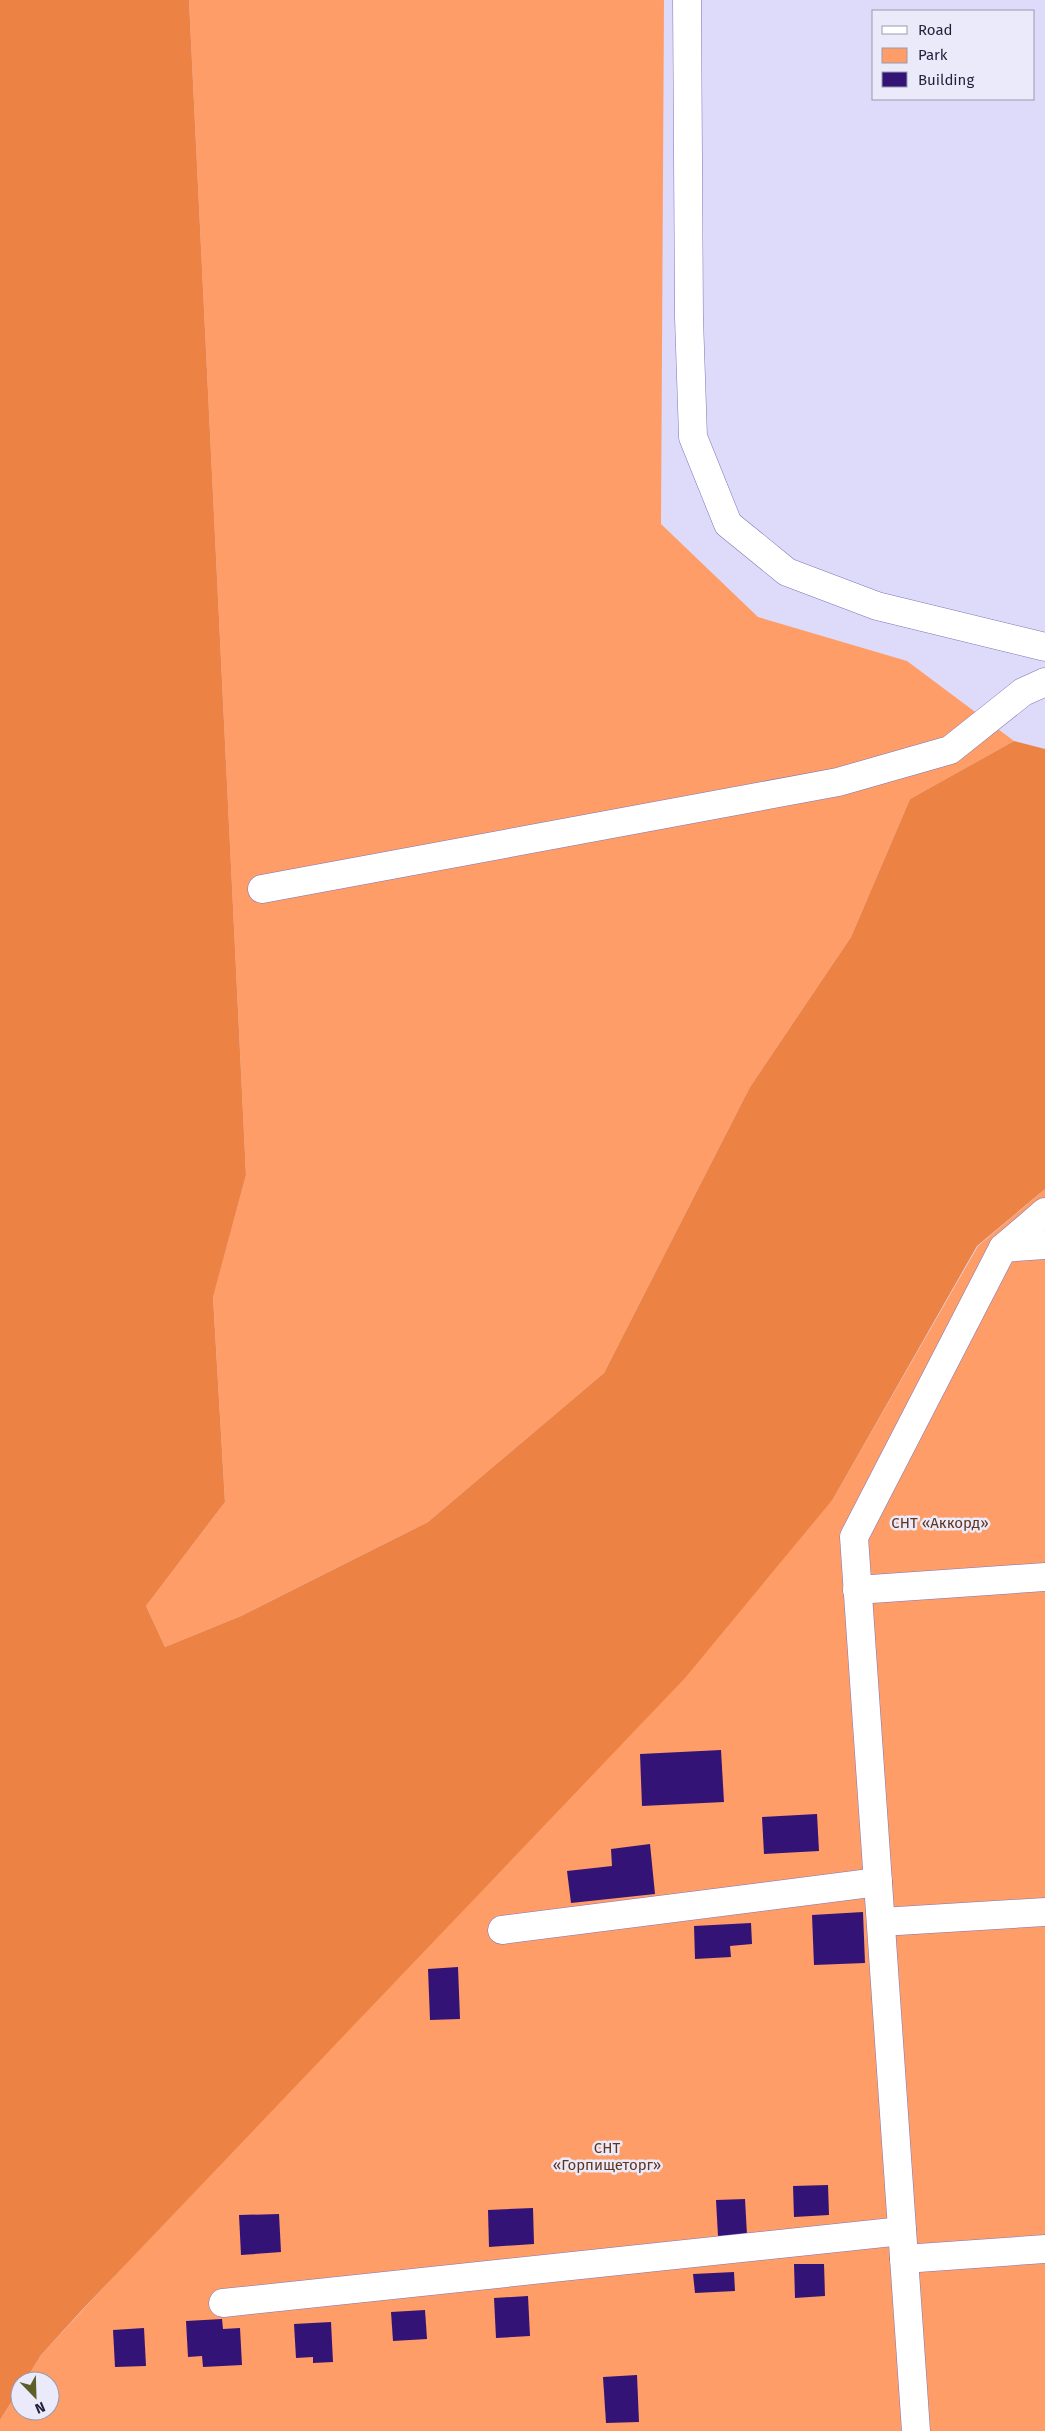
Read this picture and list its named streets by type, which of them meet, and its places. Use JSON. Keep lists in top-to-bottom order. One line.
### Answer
{"parks":["СНТ «Аккорд»","СНТ «Горпищеторг»"],"legend":["Road","Park","Building"],"north":"bottom right"}
